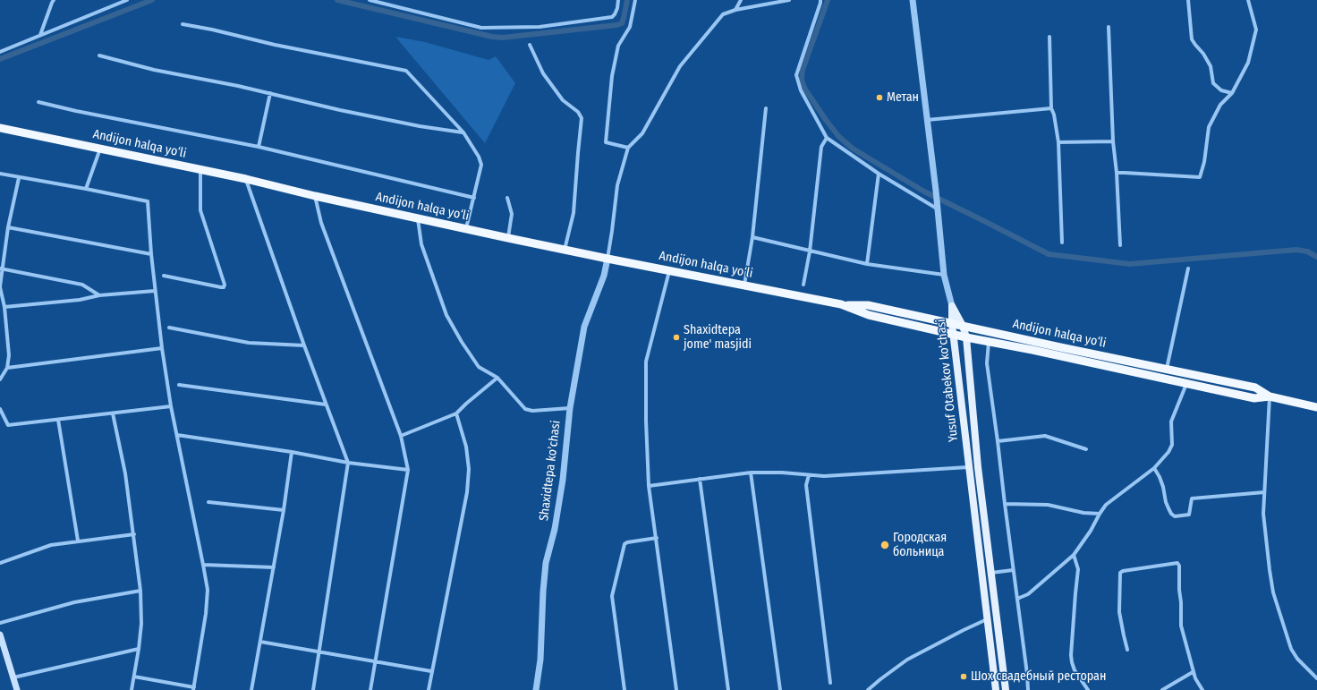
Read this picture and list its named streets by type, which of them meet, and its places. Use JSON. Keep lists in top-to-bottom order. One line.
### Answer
{"streets":{"highway":["Andijon halqa yo‘li"],"main road":["Yusuf Otabekov ko'chasi"],"street":["Shaxidtepa ko'chasi"]},"crossings":[["Andijon halqa yo‘li","Yusuf Otabekov ko'chasi"],["Andijon halqa yo‘li","Shaxidtepa ko'chasi"]],"places":["Метан","Shaxidtepa jome' masjidi","Городская больница","Шох свадебный ресторан"]}
